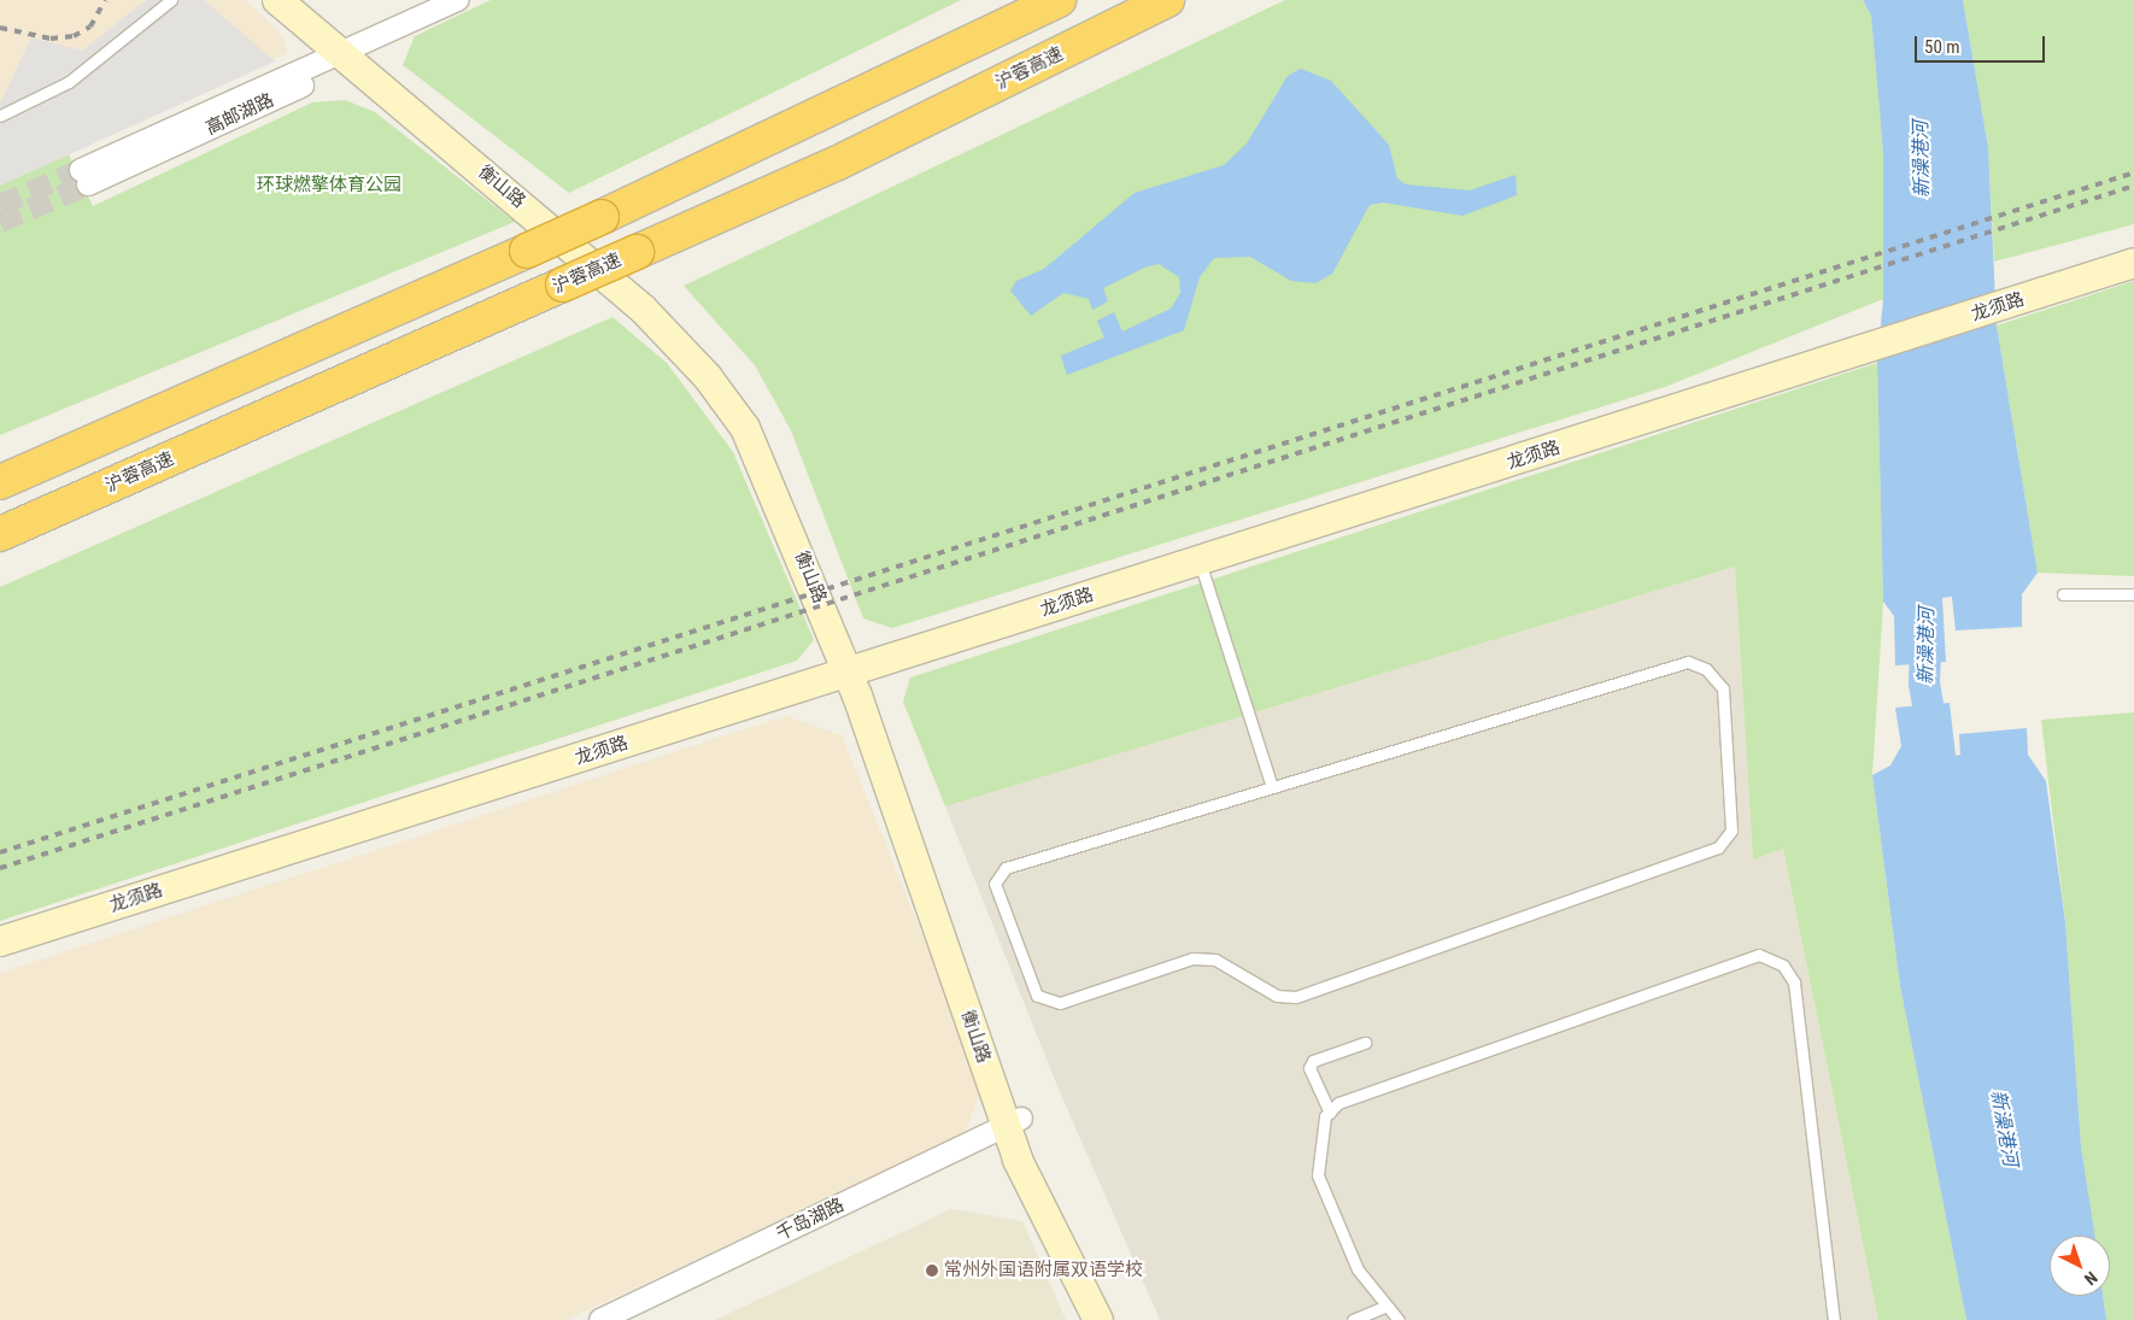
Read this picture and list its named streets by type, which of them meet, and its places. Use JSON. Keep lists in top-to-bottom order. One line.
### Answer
{"streets":{"highway":["沪蓉高速"],"street":["高邮湖路","衡山路","龙须路","千岛湖路"]},"crossings":[["高邮湖路","衡山路"],["衡山路","龙须路"],["衡山路","千岛湖路"]],"water":["新澡港河"],"parks":["环球燃擎体育公园"],"places":["常州外国语附属双语学校"],"scale_bar":"50 m","north":"bottom right"}
